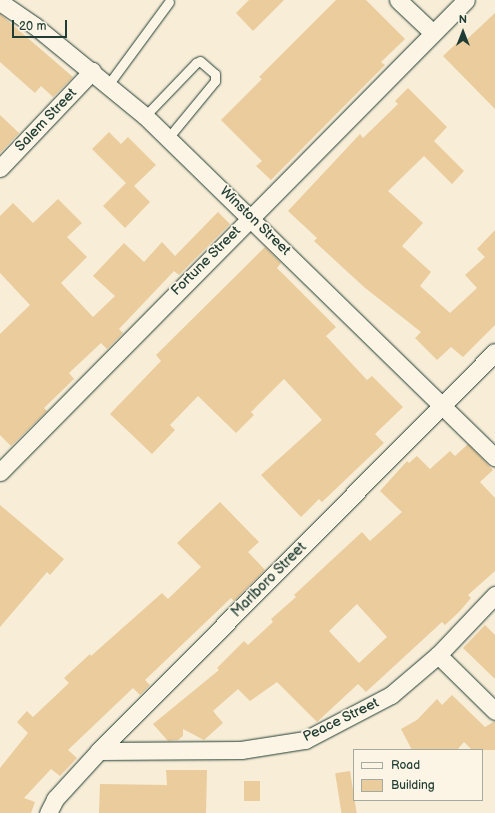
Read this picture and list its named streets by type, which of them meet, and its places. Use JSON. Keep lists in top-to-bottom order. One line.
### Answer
{"streets":{"street":["Salem Street","Winston Street","Fortune Street","Marlboro Street","Peace Street"]},"crossings":[["Salem Street","Winston Street"],["Winston Street","Fortune Street"],["Winston Street","Marlboro Street"],["Marlboro Street","Peace Street"]],"legend":["Road","Building"],"scale_bar":"20 m","north":"top"}
